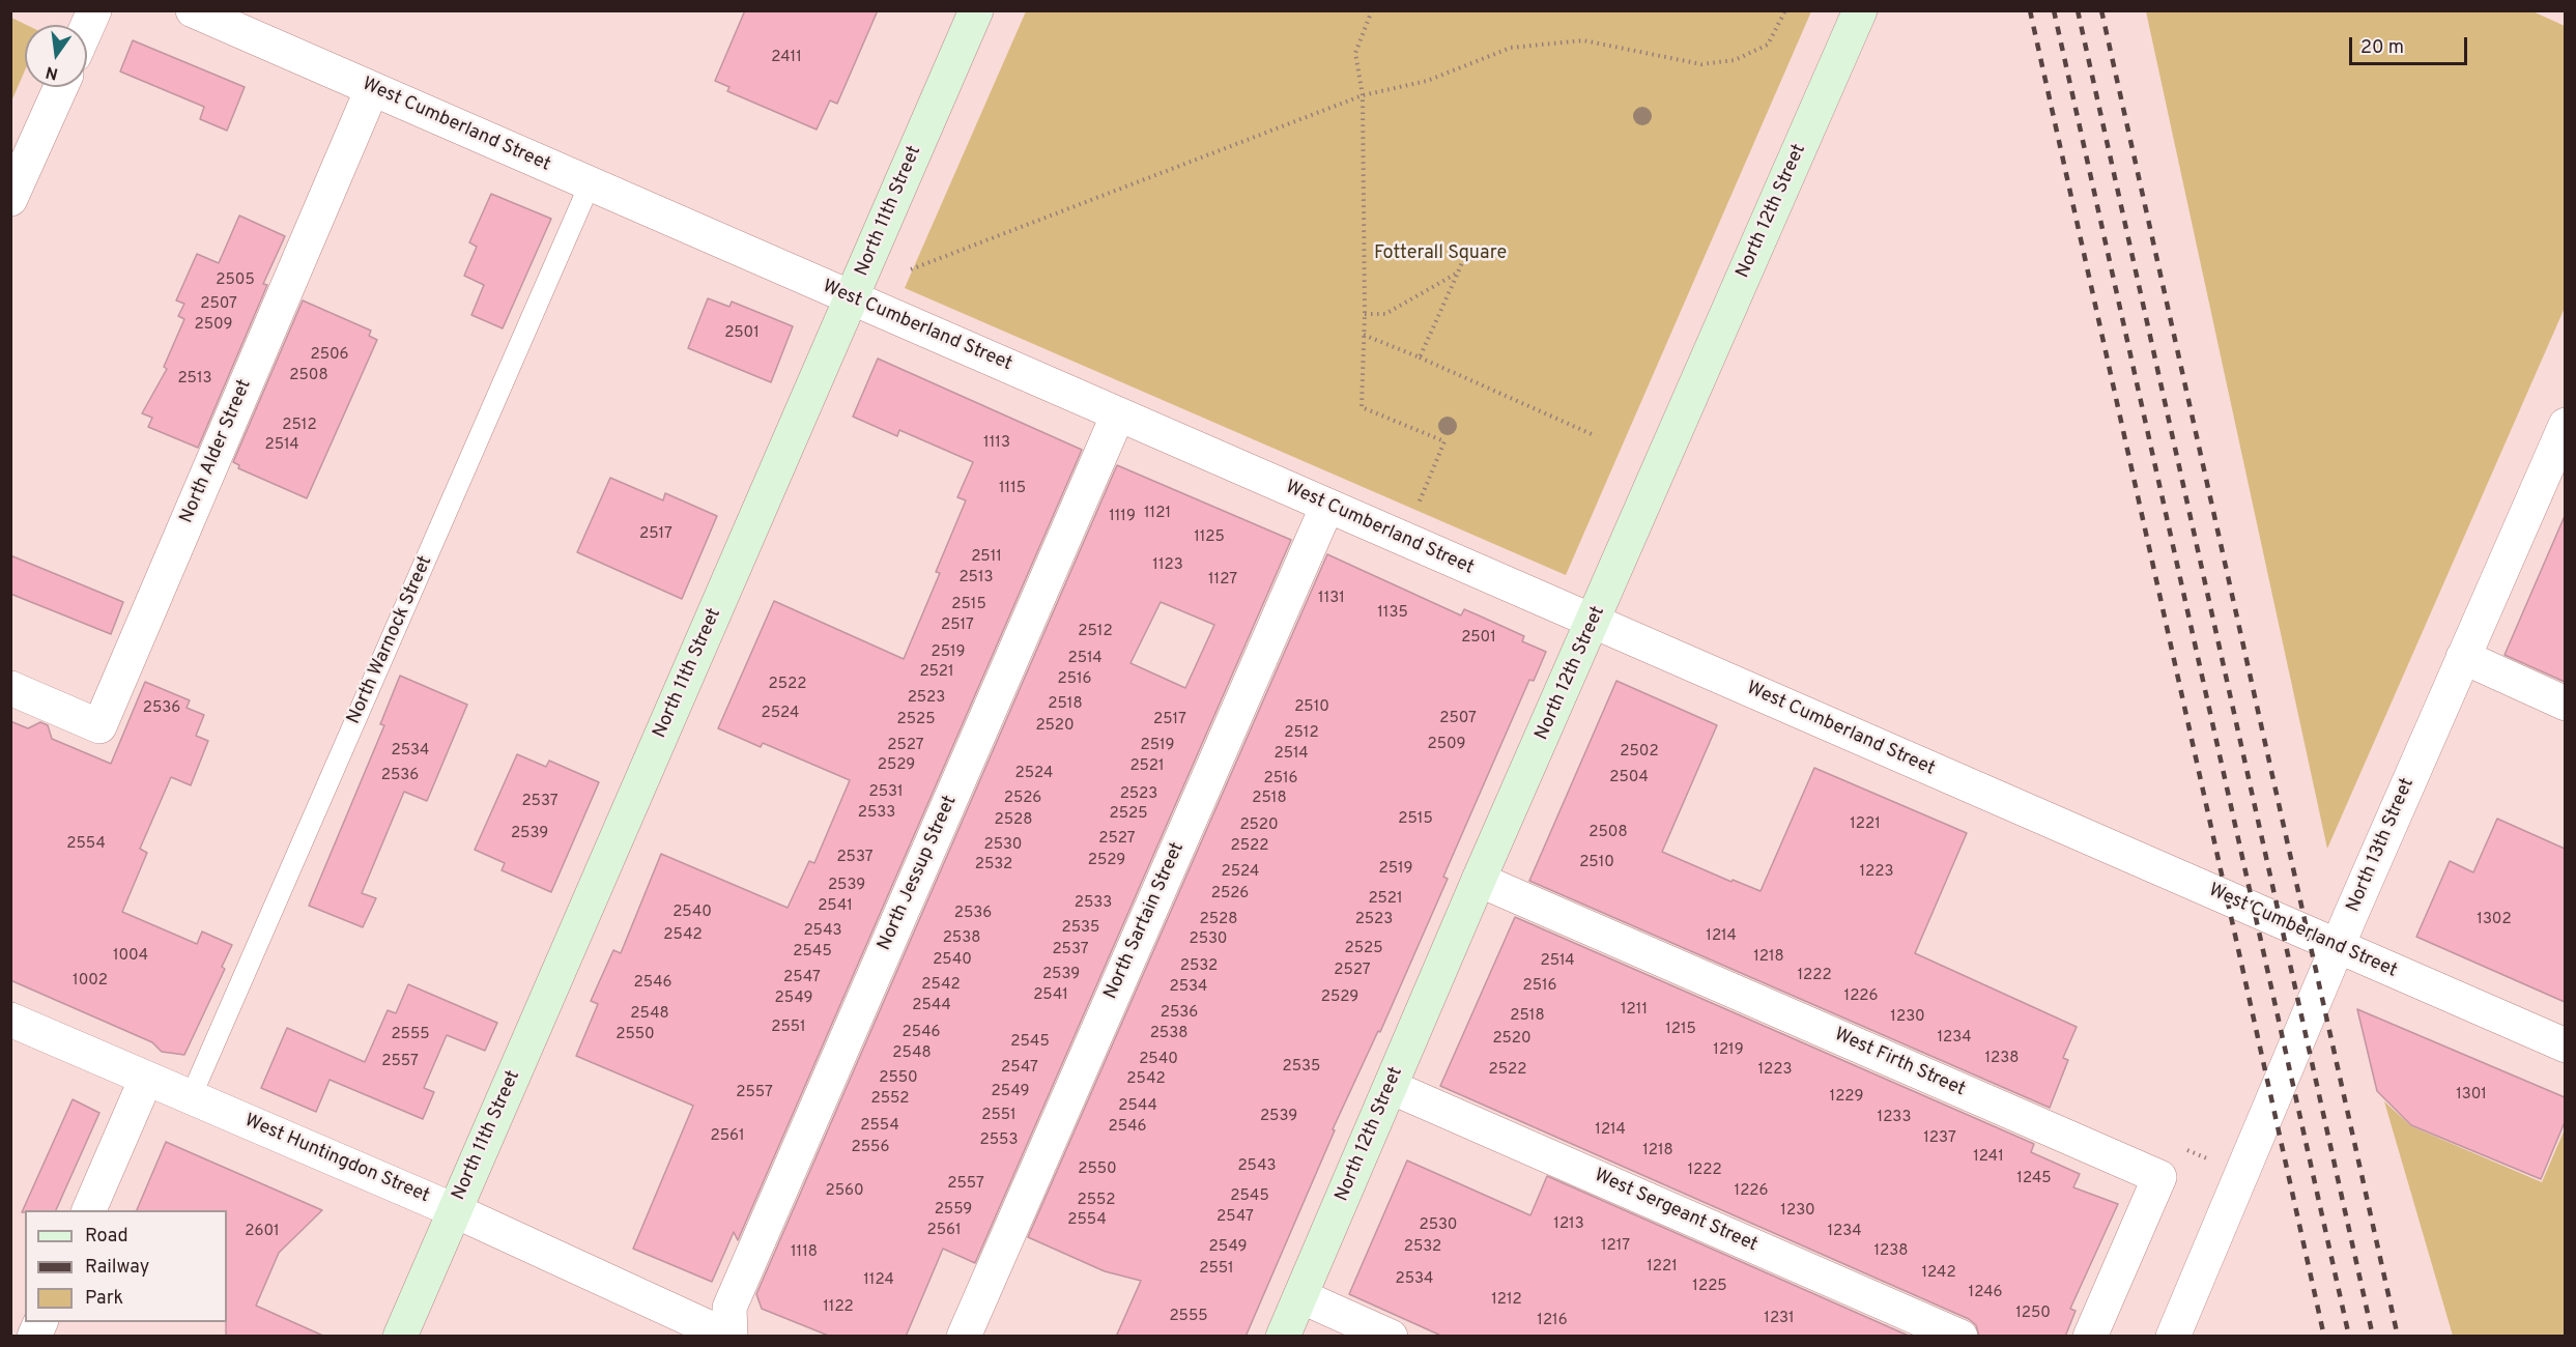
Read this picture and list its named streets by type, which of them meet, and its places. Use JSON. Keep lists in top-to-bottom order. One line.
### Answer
{"streets":{"main road":["North 11th Street","North 12th Street"],"street":["West Cumberland Street","North Alder Street","North 13th Street","North Jessup Street","North Sartain Street","West Firth Street","West Huntingdon Street","West Sergeant Street"],"lane":["North Warnock Street"]},"crossings":[["West Cumberland Street","North 11th Street"],["West Cumberland Street","North 12th Street"],["West Cumberland Street","North Alder Street"],["West Cumberland Street","North Warnock Street"],["West Cumberland Street","North 13th Street"],["West Cumberland Street","North Jessup Street"],["West Cumberland Street","North Sartain Street"],["North 11th Street","West Huntingdon Street"],["North 12th Street","West Firth Street"],["North 12th Street","West Sergeant Street"],["North Warnock Street","West Huntingdon Street"],["North Jessup Street","West Huntingdon Street"]],"parks":["Fotterall Square"],"house_numbers":["2411","2505","2507","2509","2501","2506","2508","2513","2512","1113","2514","1115","1121","1119","2517","1125","2511","1123","2513","1127","1131","2515","1135","2517","2512","2501","2519","2514","2521","2516","2522","2523","2518","2510","2536","2524","2507","2525","2517","2520","2512","2509","2527","2519","2534","2502","2514","2529","2521","2524","2536","2504","2516","2531","2523","2526","2518","2537","2533","2525","2515","2528","1221","2520","2508","2539","2527","2554","2530","2522","2537","2529","2510","2532","2519","2524","1223","2539","2526","2521","2533","2541","2540","2536","2528","2523","1302","2535","2543","2542","1214","2538","2530","2525","2537","2545","1004","1218","2540","2514","2532","2527","2539","1222","2547","1002","2546","2542","2516","2534","2541","1226","2529","2549","2544","1211","2536","2548","2518","1230","2551","1215","2546","2538","2555","2550","1234","2520","2545","1219","2548","1238","2540","2557","2535","2547","2522","1223","2550","2542","2549","2557","1301","1229","2552","2544","2551","2539","1233","2554","2546","1214","2561","1237","2553","2556","1218","1241","2543","2550","1222","1245","2557","2560","1226","2545","2552","2559","1230","2547","2554","1213","2530","2561","2601","1234","1217","2549","2532","1238","1118","1221","2551","1242","2534","1124","1225","1246","1212","1122","1250","2555","1231","1216"],"legend":["Road","Railway","Park"],"scale_bar":"20 m","north":"bottom"}
